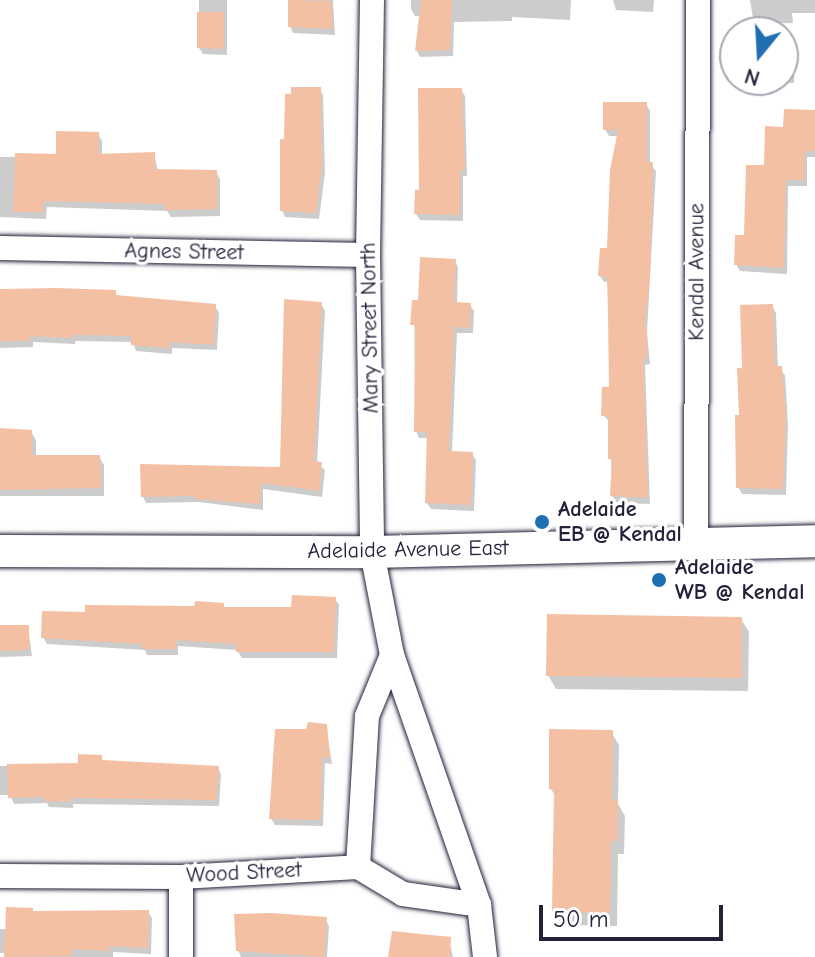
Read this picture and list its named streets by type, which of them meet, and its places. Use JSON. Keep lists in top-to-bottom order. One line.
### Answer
{"streets":{"main road":["Adelaide Avenue East"],"street":["Agnes Street","Kendal Avenue","Mary Street North","Wood Street"]},"crossings":[["Agnes Street","Mary Street North"],["Kendal Avenue","Adelaide Avenue East"],["Mary Street North","Adelaide Avenue East"]],"places":["Adelaide EB @ Kendal","Adelaide WB @ Kendal"],"scale_bar":"50 m","north":"bottom"}
